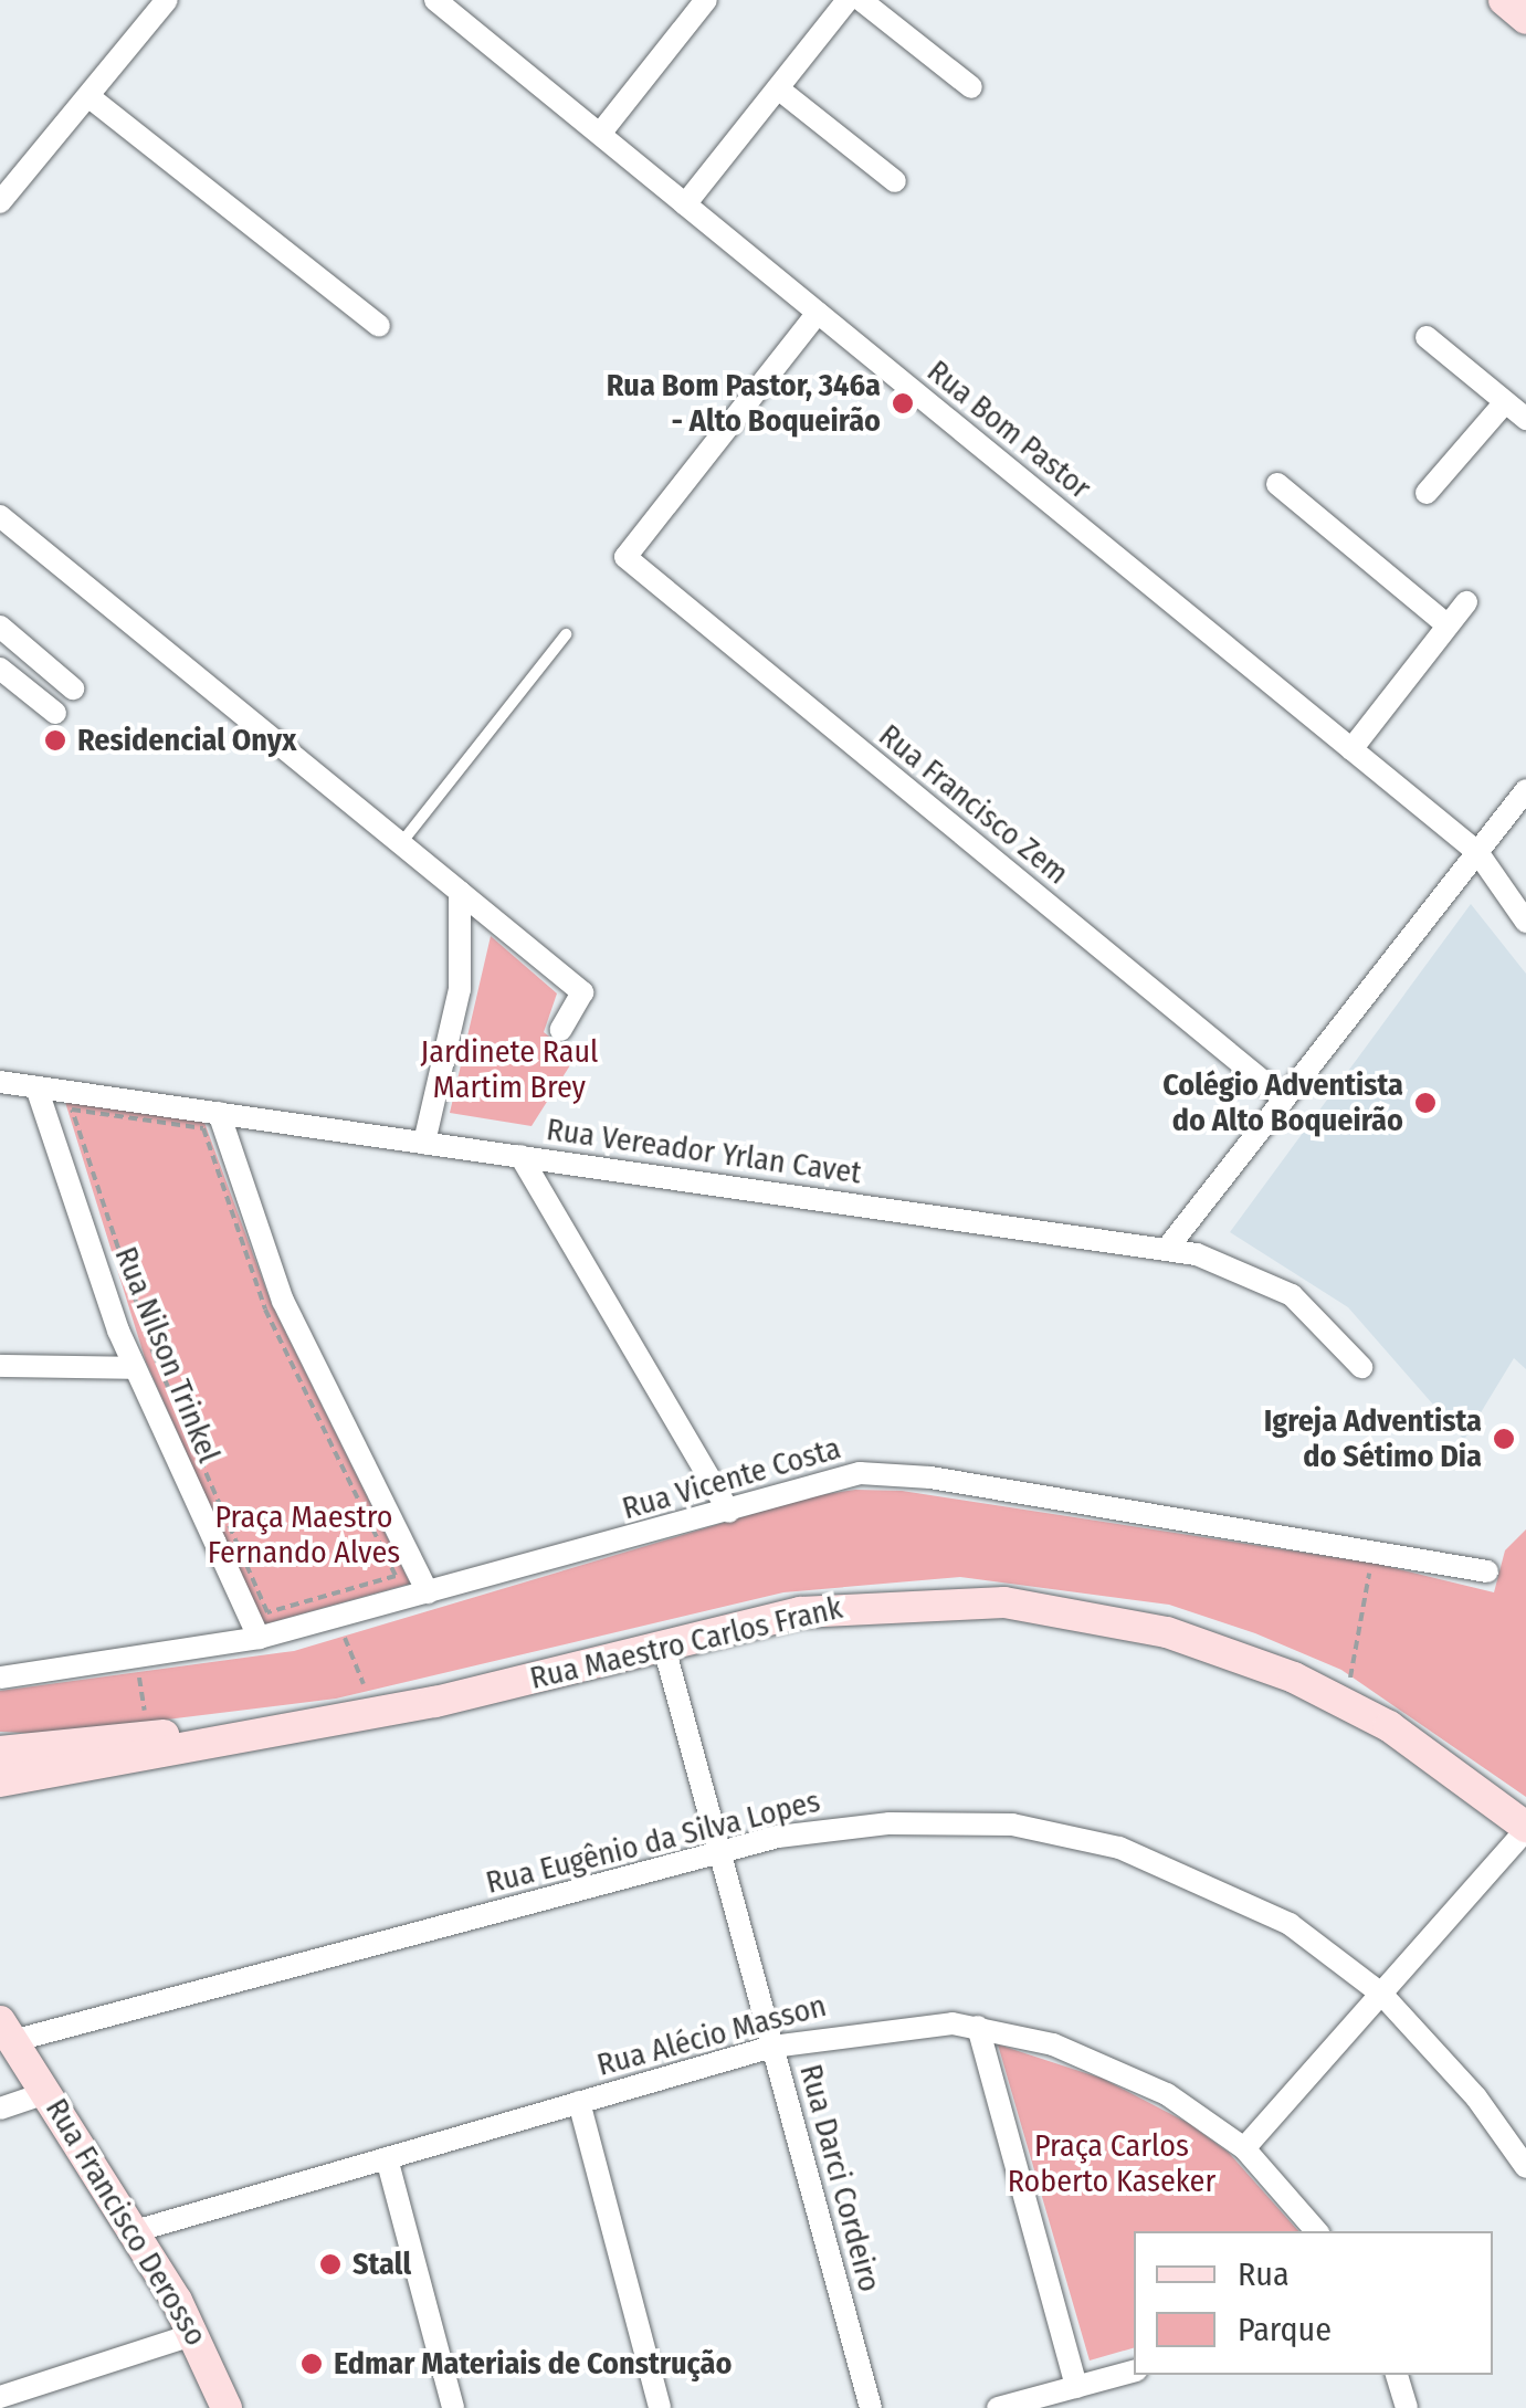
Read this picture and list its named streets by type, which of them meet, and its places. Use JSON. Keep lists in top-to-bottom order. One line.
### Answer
{"streets":{"main road":["Rua Maestro Carlos Frank","Rua Francisco Derosso"],"street":["Rua Bom Pastor","Rua Francisco Zem","Rua Vereador Yrlan Cavet","Rua Nilson Trinkel","Rua Vicente Costa","Rua Eugênio da Silva Lopes","Rua Alécio Masson","Rua Darci Cordeiro"]},"crossings":[["Rua Bom Pastor","Rua Francisco Zem"],["Rua Vereador Yrlan Cavet","Rua Nilson Trinkel"],["Rua Nilson Trinkel","Rua Vicente Costa"],["Rua Maestro Carlos Frank","Rua Darci Cordeiro"],["Rua Eugênio da Silva Lopes","Rua Darci Cordeiro"],["Rua Eugênio da Silva Lopes","Rua Francisco Derosso"],["Rua Alécio Masson","Rua Darci Cordeiro"],["Rua Alécio Masson","Rua Francisco Derosso"]],"parks":["Jardinete Raul Martim Brey","Praça Maestro Fernando Alves","Praça Carlos Roberto Kaseker"],"places":["Rua Bom Pastor, 346a - Alto Boqueirão","Residencial Onyx","Colégio Adventista do Alto Boqueirão","Igreja Adventista do Sétimo Dia","Stall","Edmar Materiais de Construção"],"legend":["Rua","Parque"]}
